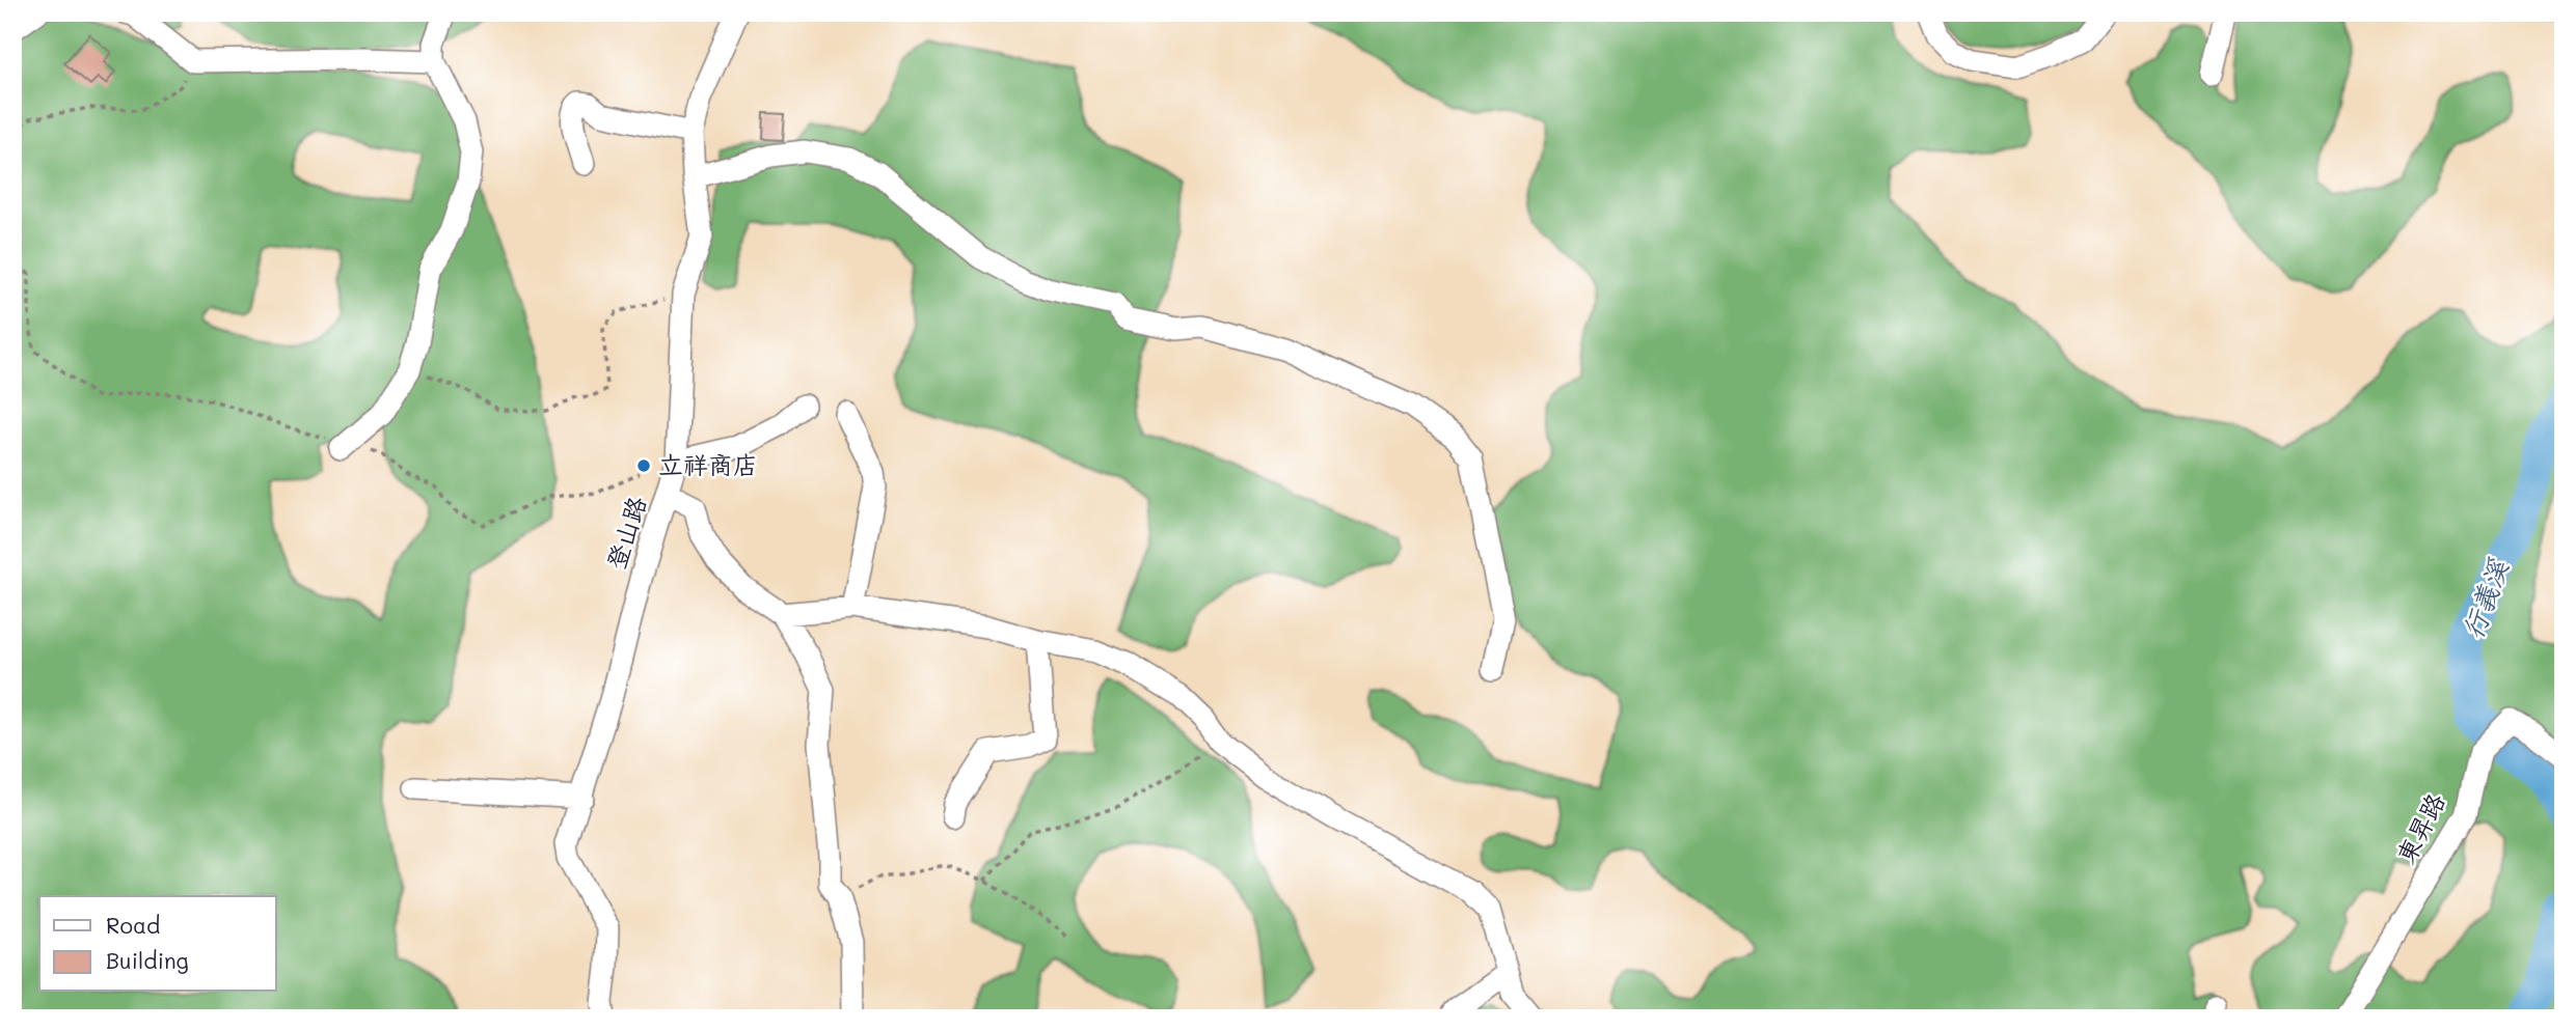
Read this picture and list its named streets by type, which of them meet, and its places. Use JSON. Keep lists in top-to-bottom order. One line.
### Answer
{"streets":{"street":["登山路","東昇路"]},"water":["行義溪"],"places":["立祥商店"],"legend":["Road","Building"]}
